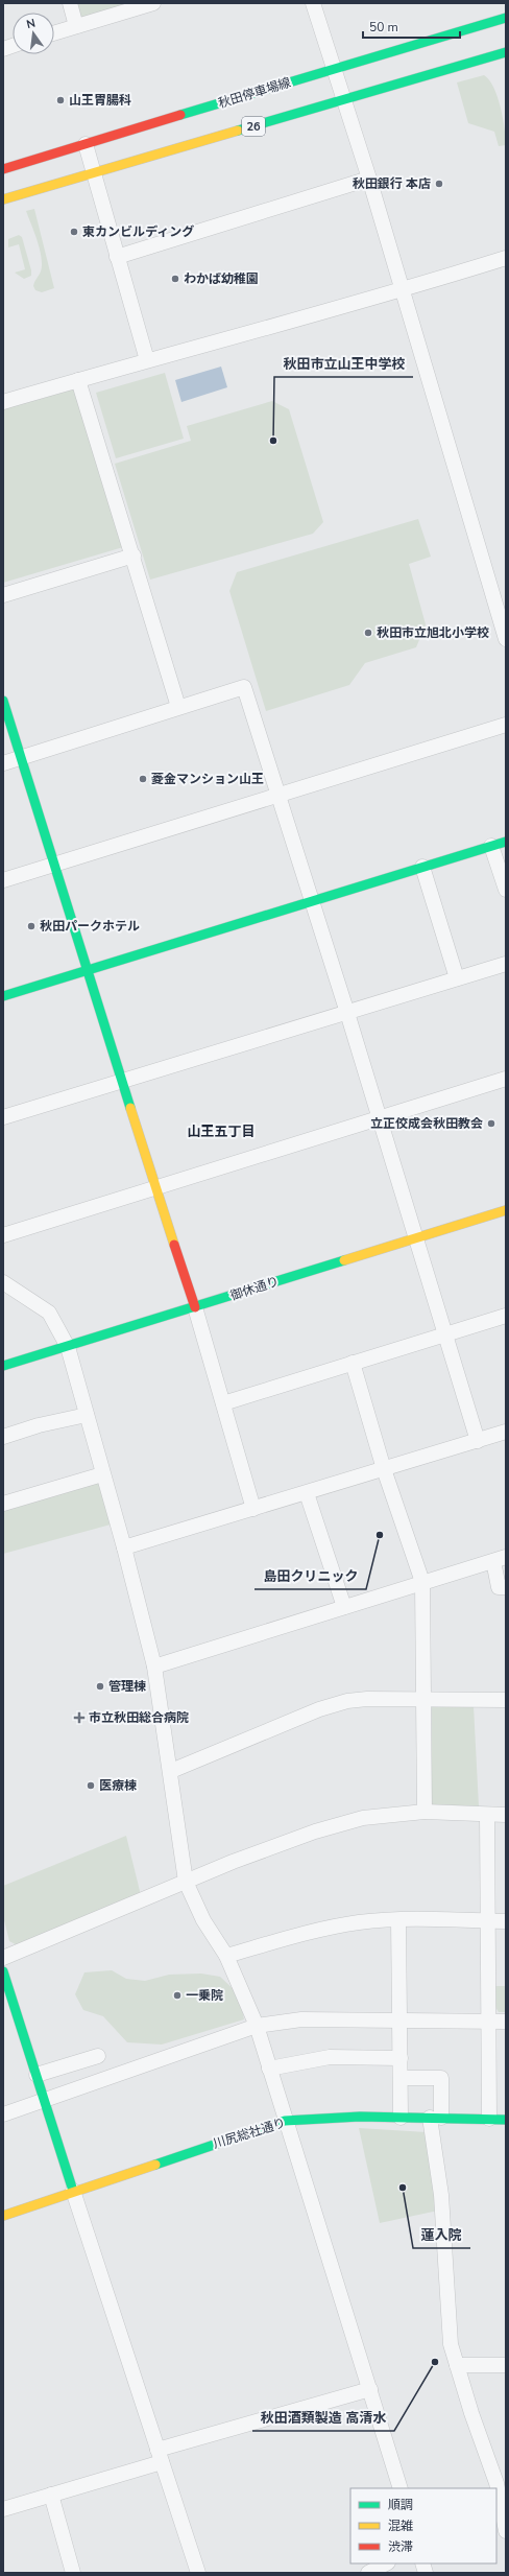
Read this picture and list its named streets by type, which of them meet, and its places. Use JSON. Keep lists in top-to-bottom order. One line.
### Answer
{"streets":{"street":["秋田停車場線","26","御休通り","川尻総社通り"]},"districts":["山王五丁目"],"places":{"other":["山王胃腸科","秋田銀行 本店","東カンビルディング","わかば幼稚園","秋田市立山王中学校","秋田市立旭北小学校","菱金マンション山王","秋田パークホテル","立正佼成会秋田教会","島田クリニック","管理棟","医療棟","一乗院","蓮入院","秋田酒類製造 高清水"],"health":["市立秋田総合病院"]},"legend":["順調","混雑","渋滞"],"scale_bar":"50 m","north":"top"}
